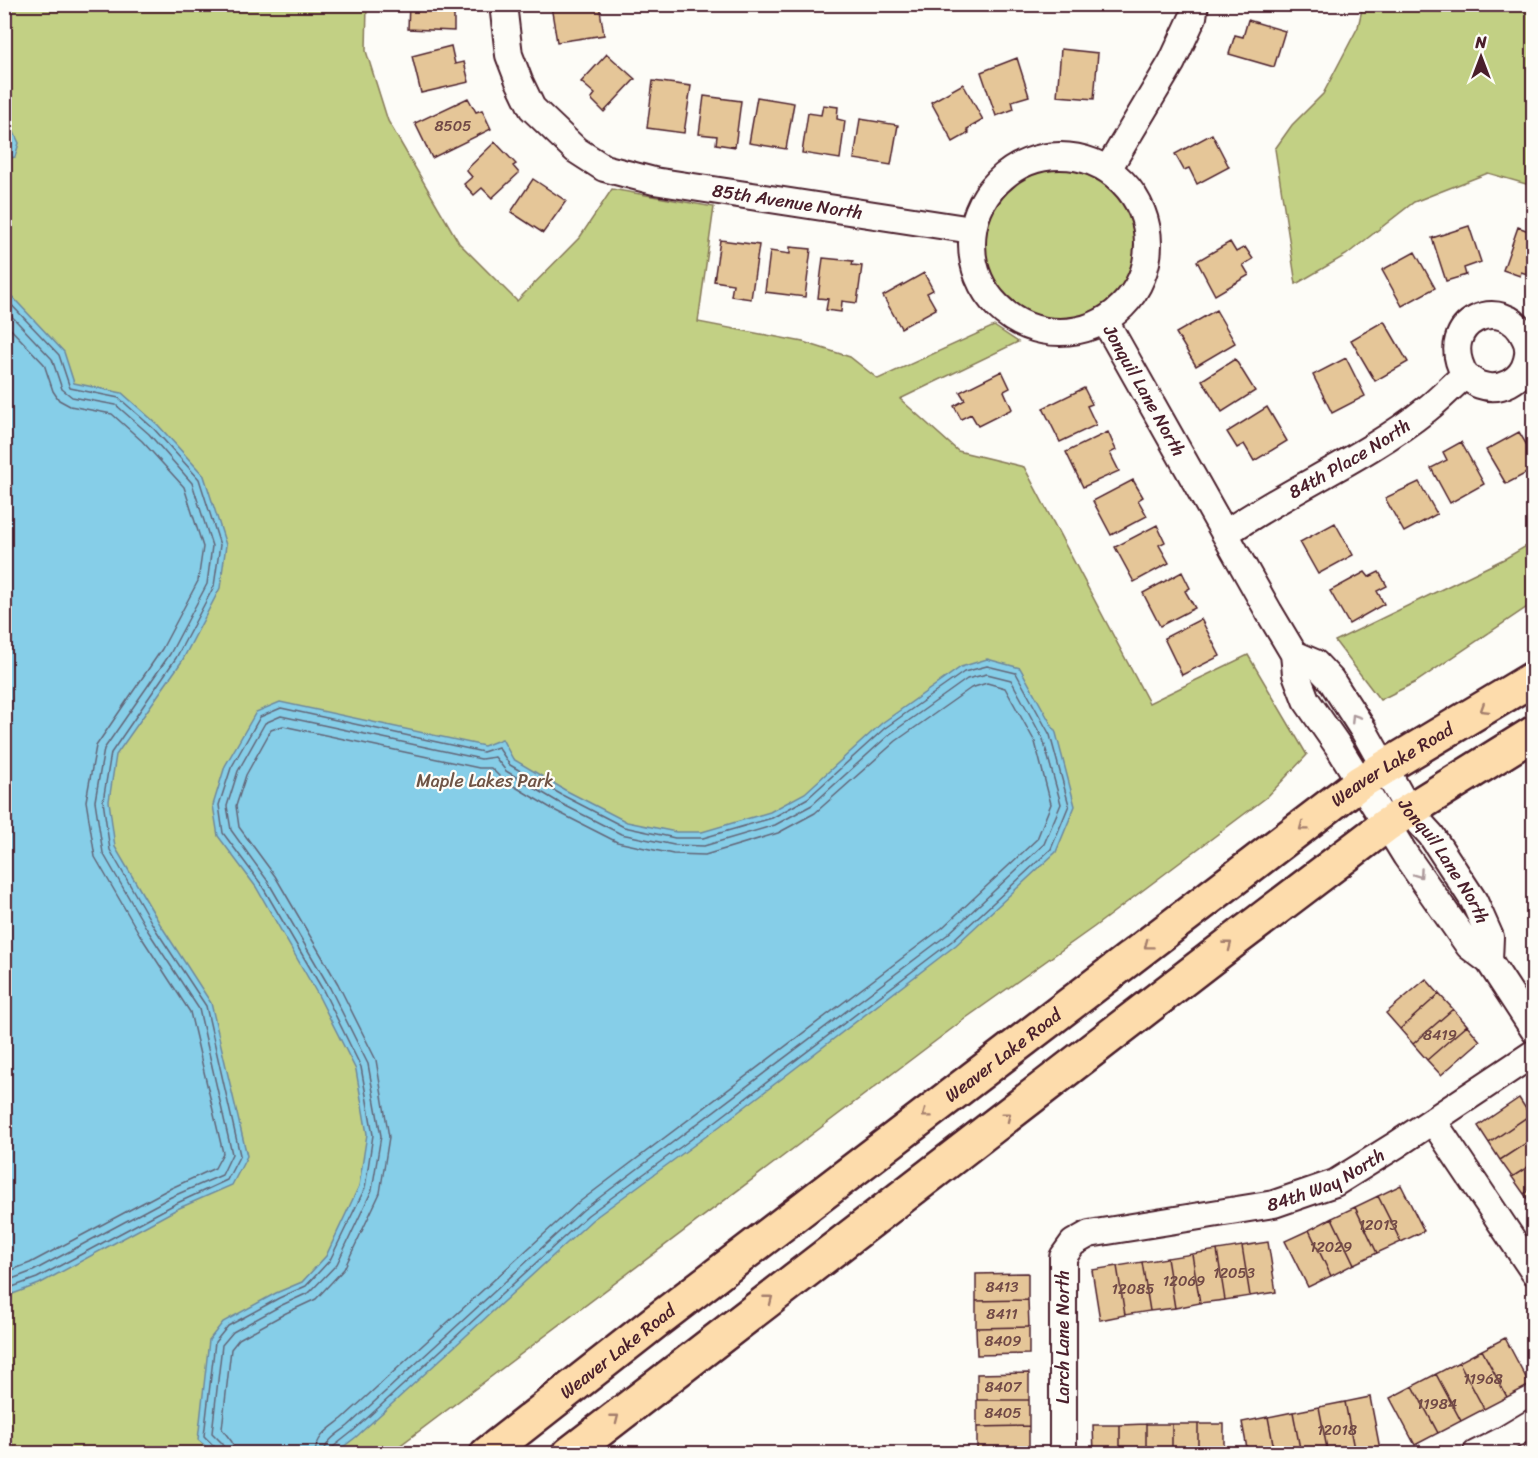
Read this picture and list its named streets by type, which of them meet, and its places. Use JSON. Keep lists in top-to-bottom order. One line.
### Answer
{"streets":{"main road":["Weaver Lake Road"],"street":["85th Avenue North","Jonquil Lane North","84th Place North","84th Way North","Larch Lane North"]},"crossings":[["85th Avenue North","Jonquil Lane North"],["Jonquil Lane North","84th Place North"],["Jonquil Lane North","Weaver Lake Road"],["84th Way North","Larch Lane North"]],"parks":["Maple Lakes Park"],"house_numbers":["8505","8419","12013","12029","12053","12069","8413","12085","8411","8409","11968","8407","11984","8405","12018"],"north":"top"}
